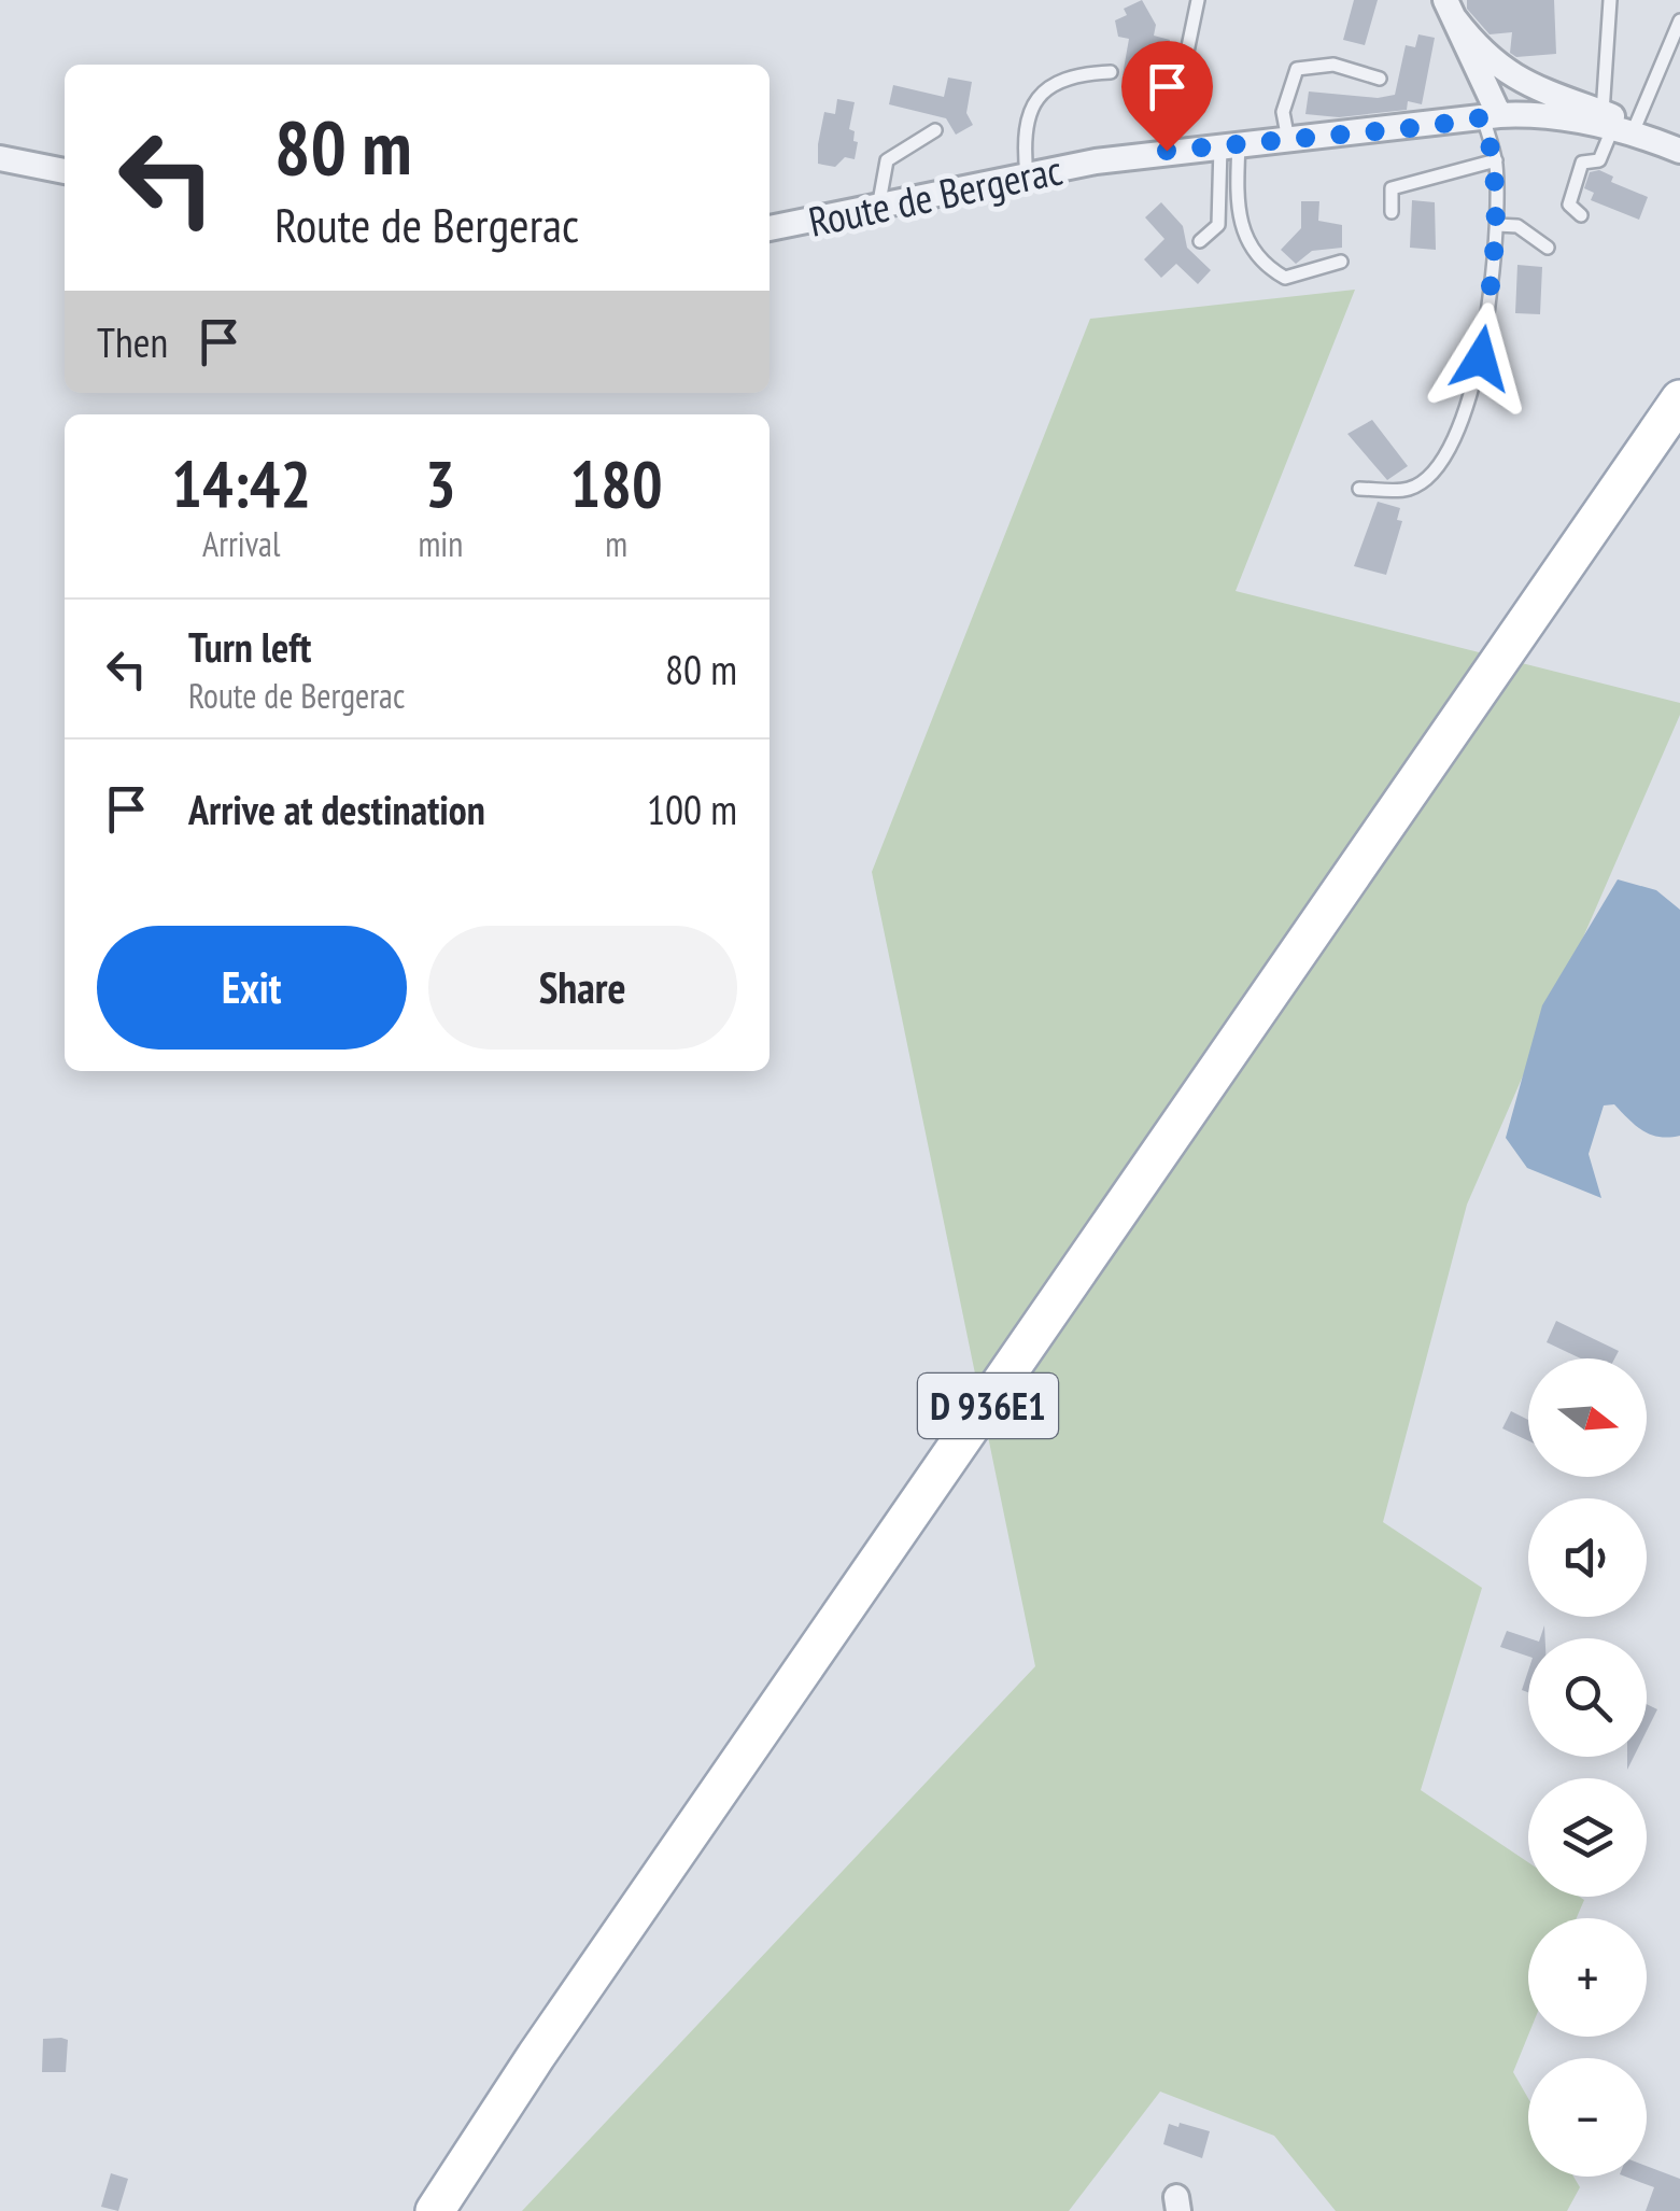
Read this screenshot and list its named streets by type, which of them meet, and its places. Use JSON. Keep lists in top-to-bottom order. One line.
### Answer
{"streets":{"main road":["D 936E1"],"street":["Route de Bergerac"]},"north":"right","page":{"turn":["80 m","Route de Bergerac"],"then":"Then","eta":["14:42","Arrival","3","min","180","m"],"list":[{"name":"Turn left","note":"Route de Bergerac","value":"80 m"},{"name":"Arrive at destination","value":"100 m"}],"buttons":["Exit","Share"],"map_buttons":["+","−"]}}
